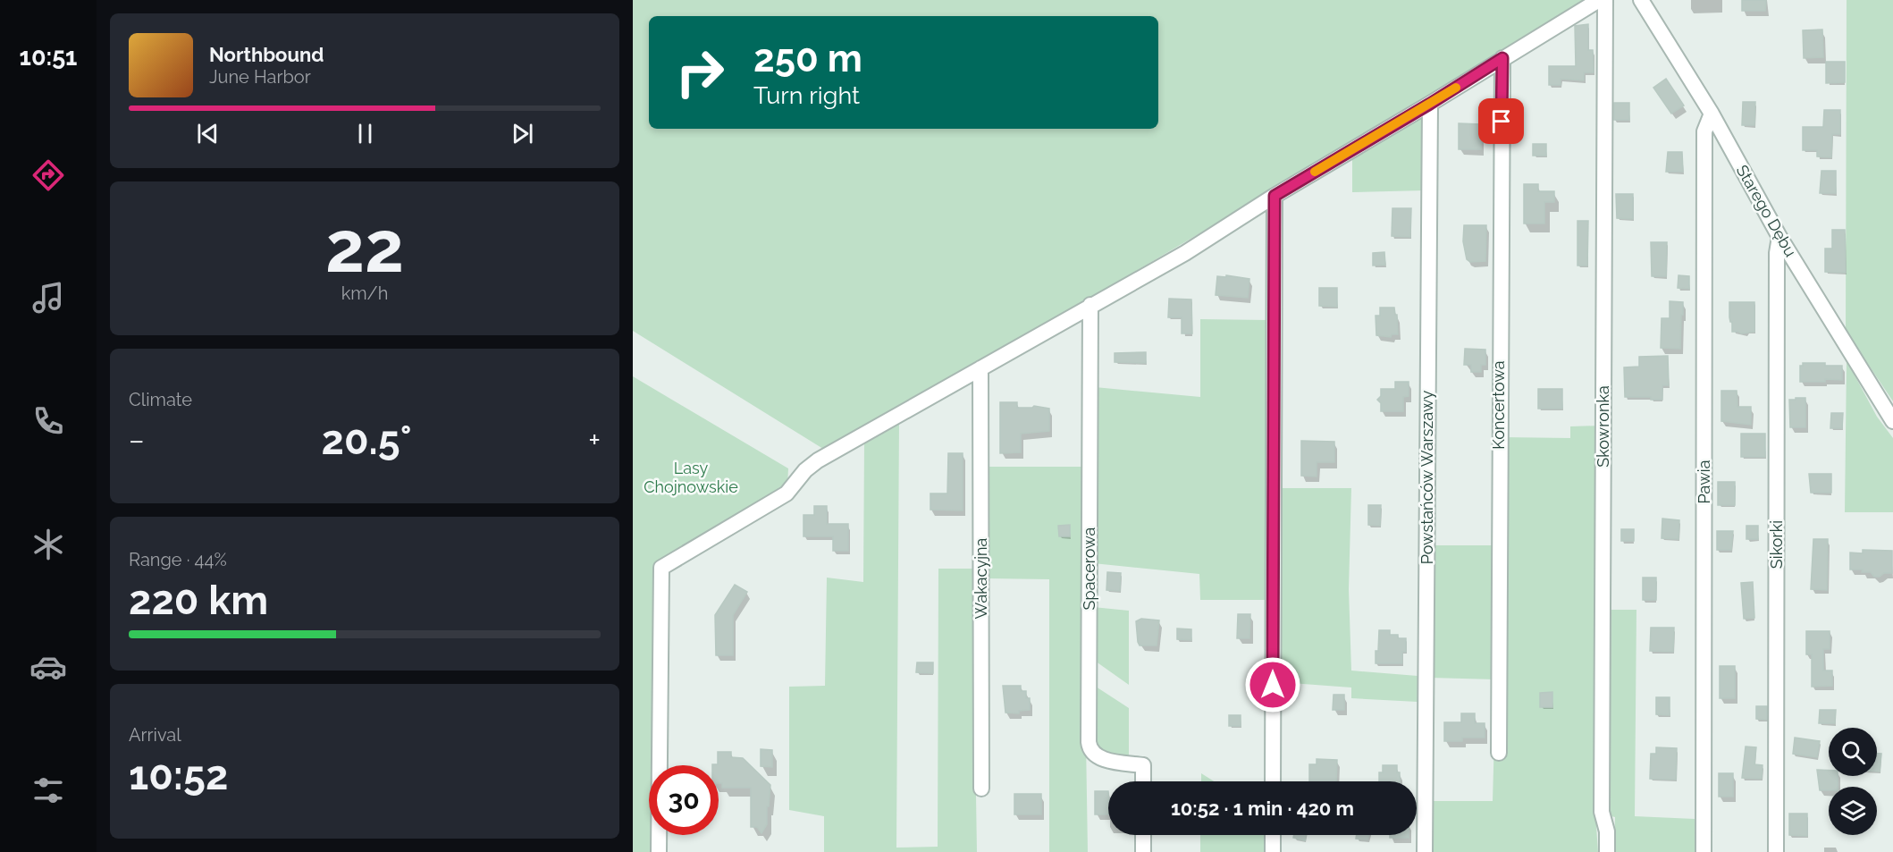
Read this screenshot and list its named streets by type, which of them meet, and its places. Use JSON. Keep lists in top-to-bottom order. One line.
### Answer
{"streets":{"street":["Starego Dębu","Koncertowa","Skowronka","Powstańców Warszawy","Pawia","Sikorki","Spacerowa","Wakacyjna"]},"crossings":[["Starego Dębu","Pawia"],["Starego Dębu","Sikorki"]],"parks":["Lasy Chojnowskie"],"page":{"tabs":"10:51","turn":["250 m","Turn right"],"song":["Northbound","June Harbor"],"tile":[["22","km/h"],"Climate",["Range · 44%","220 km"],["Arrival","10:52"]],"heat":["−","20.5°","+"],"limit":"30","trip":"10:52 · 1 min · 420 m"}}
